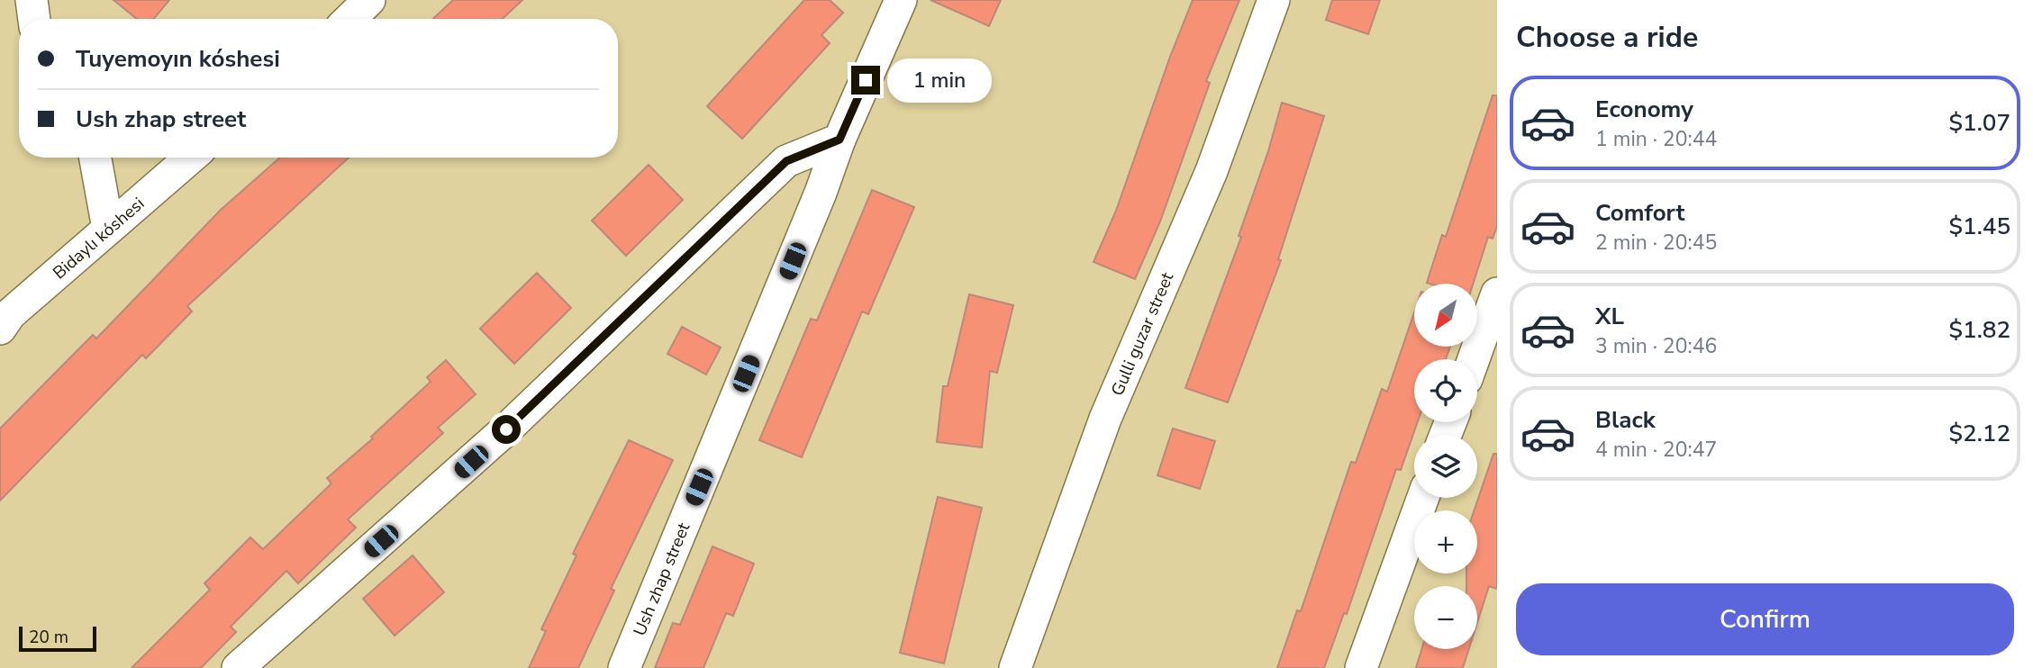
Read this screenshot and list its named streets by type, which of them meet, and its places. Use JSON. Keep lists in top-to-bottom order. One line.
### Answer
{"streets":{"street":["Bidaylı kóshesi","Gulli guzar street","Ush zhap street"]},"scale_bar":"20 m","north":"bottom left","page":{"heading":"Choose a ride","banner":["Tuyemoyın kóshesi","Ush zhap street"],"bubble":"1 min","list":[{"name":"Economy","note":"1 min · 20:44","value":"$1.07"},{"name":"Comfort","note":"2 min · 20:45","value":"$1.45"},{"name":"XL","note":"3 min · 20:46","value":"$1.82"},{"name":"Black","note":"4 min · 20:47","value":"$2.12"}],"map_buttons":["+","−"],"buttons":"Confirm","scale":"20 m"}}
